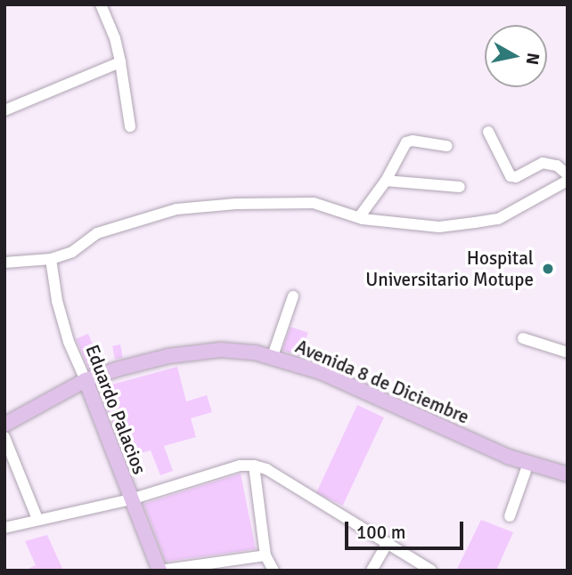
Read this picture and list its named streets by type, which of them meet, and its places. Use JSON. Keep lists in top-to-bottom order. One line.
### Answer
{"streets":{"main road":["Avenida 8 de Diciembre","Eduardo Palacios"]},"crossings":[["Avenida 8 de Diciembre","Eduardo Palacios"]],"places":["Hospital Universitario Motupe"],"scale_bar":"100 m","north":"right"}
